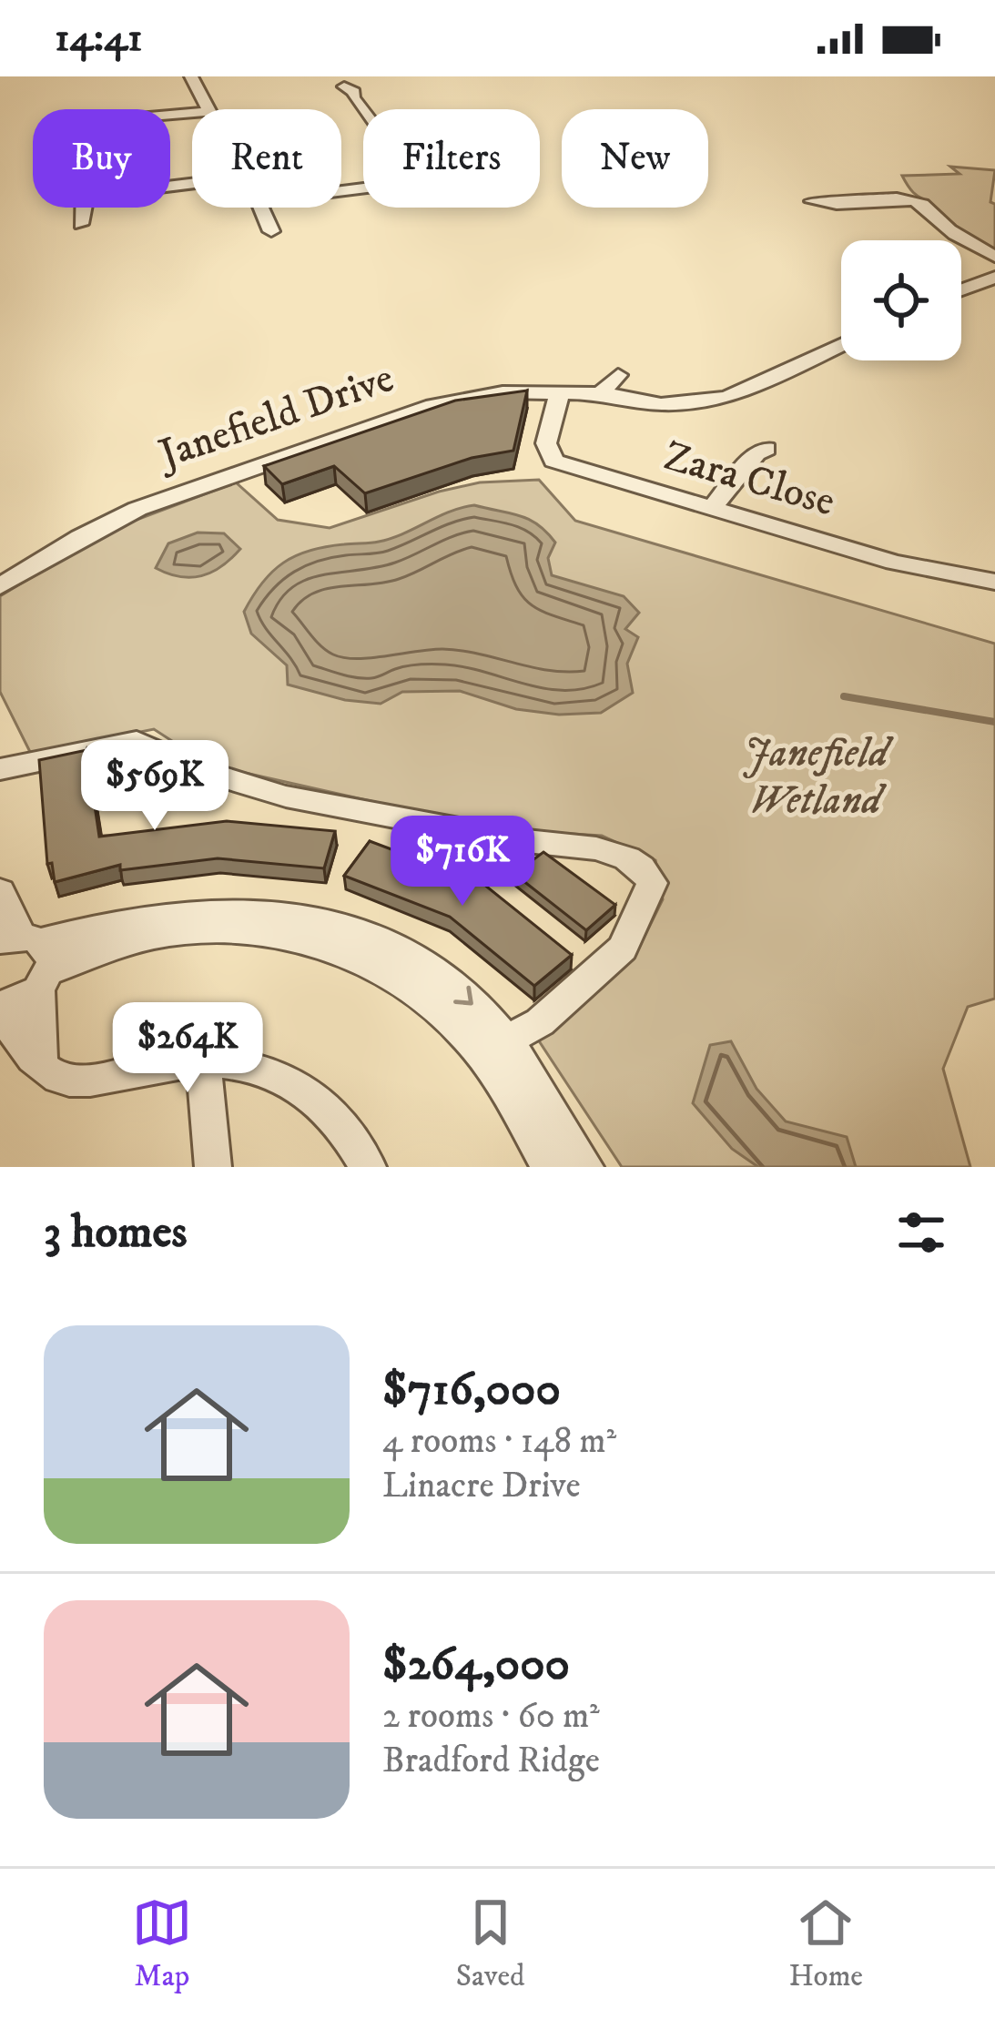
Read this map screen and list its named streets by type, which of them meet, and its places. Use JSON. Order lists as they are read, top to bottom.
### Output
{
  "streets": {
    "street": ["Janefield Drive", "Zara Close"]
  },
  "crossings": [
    ["Janefield Drive", "Zara Close"]
  ],
  "parks": ["Janefield Wetland"],
  "page": {
    "status": "14:41",
    "chip": [
      "Buy",
      "Rent",
      "Filters",
      "New"
    ],
    "price": ["$569K", "$716K", "$264K"],
    "heading": "3 homes",
    "list": [
      {
        "name": "$716,000",
        "note": "4 rooms · 148 m² · Linacre Drive"
      },
      {
        "name": "$264,000",
        "note": "2 rooms · 60 m² · Bradford Ridge"
      }
    ],
    "tabs": ["Map", "Saved", "Home"]
  }
}
